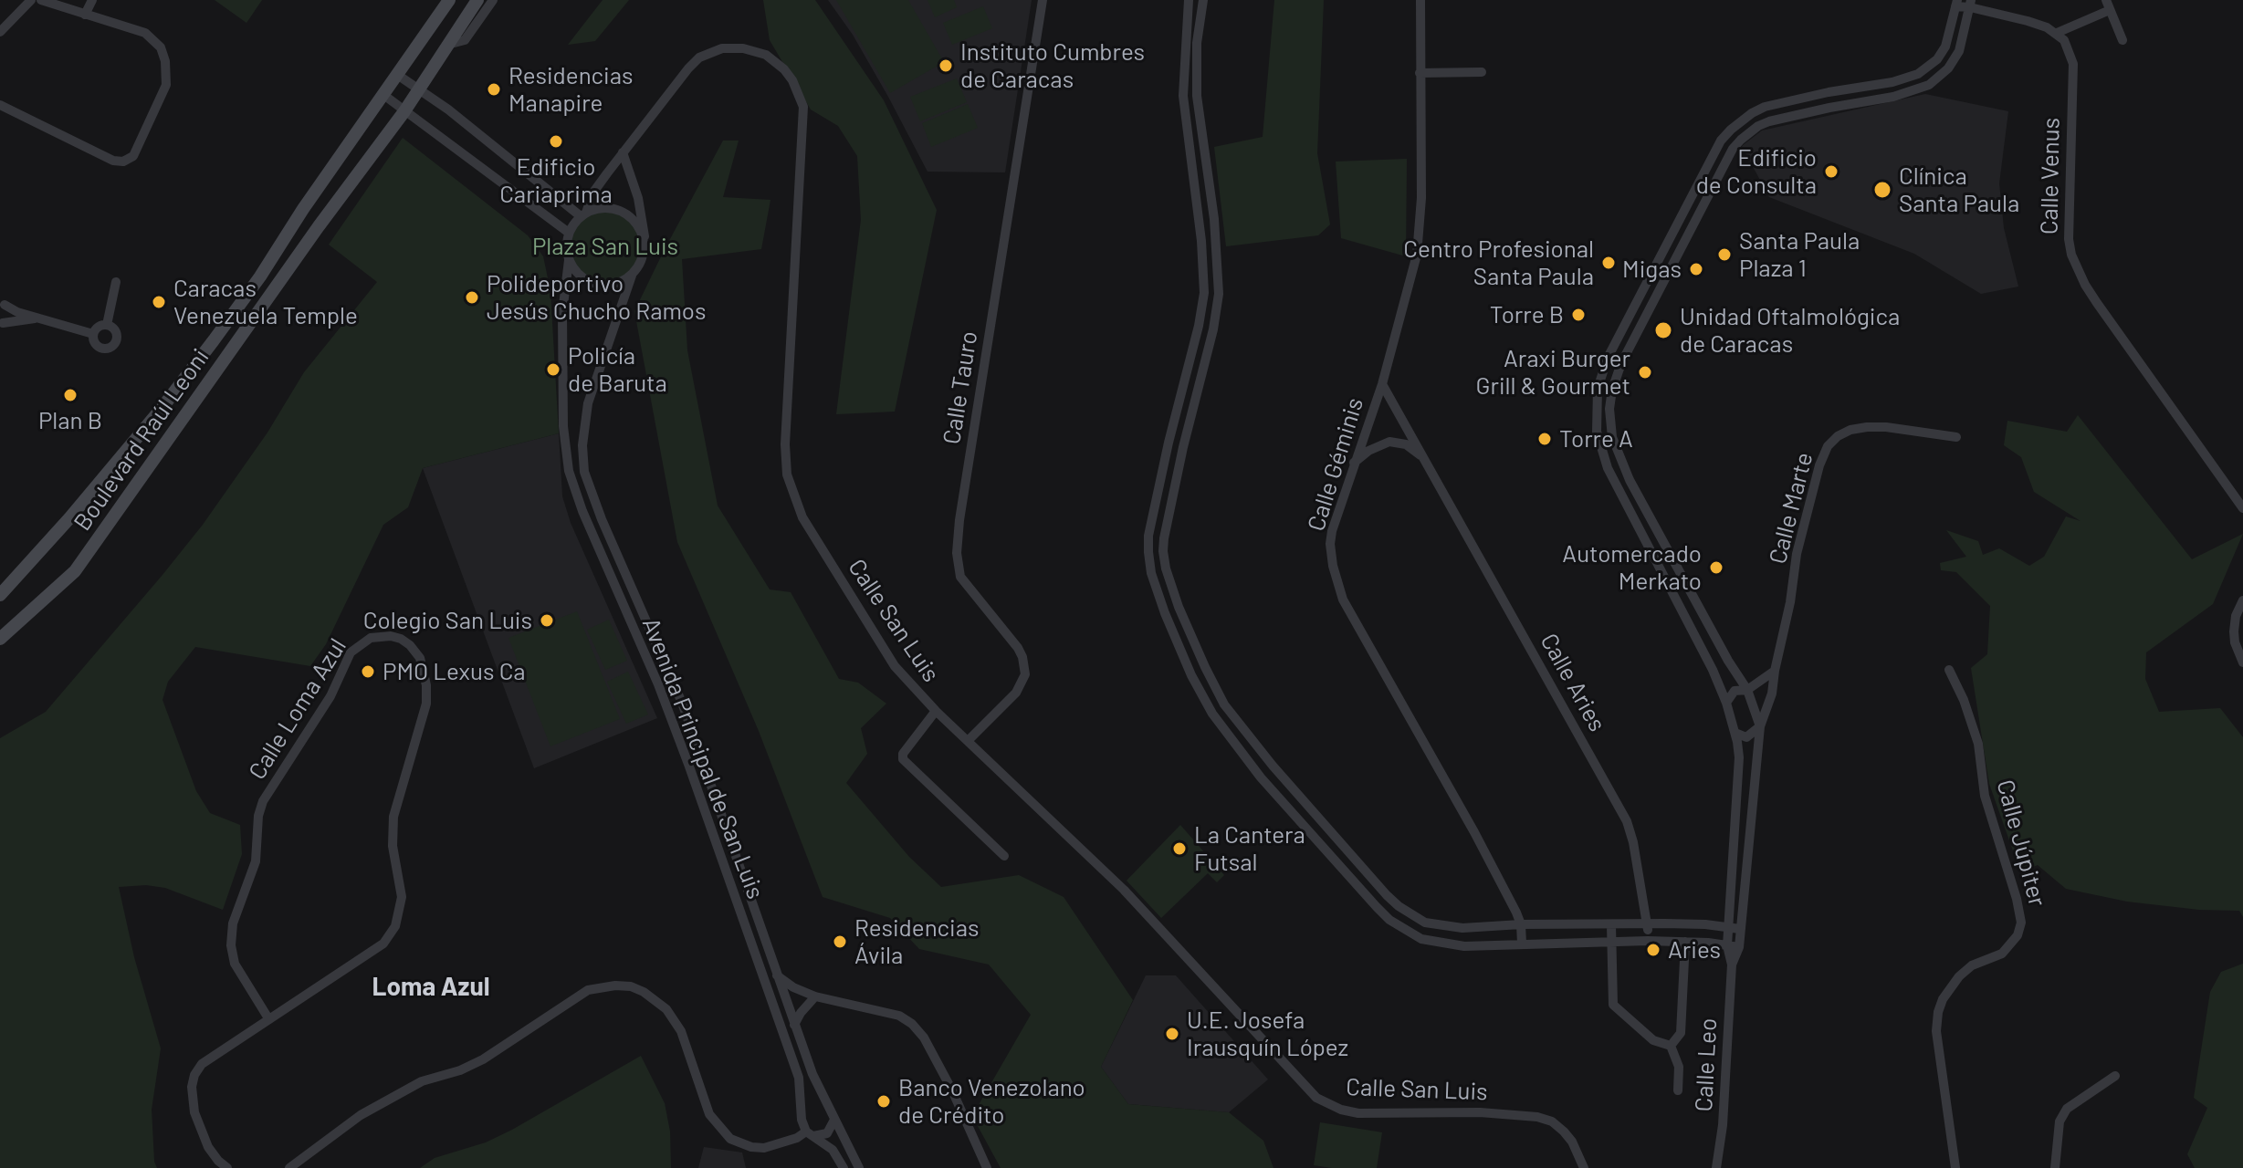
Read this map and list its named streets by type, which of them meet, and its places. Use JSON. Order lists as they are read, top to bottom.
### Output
{
  "streets": {
    "main road": ["Boulevard Raúl Leoni"],
    "street": [
      "Calle Venus",
      "Calle Tauro",
      "Calle Géminis",
      "Calle Marte",
      "Calle San Luis",
      "Calle Aries",
      "Calle Loma Azul",
      "Avenida Principal de San Luis",
      "Calle Júpiter",
      "Calle Leo"
    ]
  },
  "crossings": [
    ["Calle Tauro", "Calle San Luis"],
    ["Calle Géminis", "Calle Aries"],
    ["Calle Marte", "Calle Leo"],
    ["Calle San Luis", "Avenida Principal de San Luis"]
  ],
  "districts": ["Loma Azul"],
  "parks": ["Plaza San Luis"],
  "places": [
    "Instituto Cumbres de Caracas",
    "Residencias Manapire",
    "Edificio Cariaprima",
    "Edificio de Consulta",
    "Clínica Santa Paula",
    "Santa Paula Plaza 1",
    "Centro Profesional Santa Paula",
    "Migas",
    "Polideportivo Jesús Chucho Ramos",
    "Caracas Venezuela Temple",
    "Torre B",
    "Unidad Oftalmológica de Caracas",
    "Policía de Baruta",
    "Araxi Burger Grill & Gourmet",
    "Plan B",
    "Torre A",
    "Automercado Merkato",
    "Colegio San Luis",
    "PMO Lexus Ca",
    "La Cantera Futsal",
    "Residencias Ávila",
    "Aries",
    "U.E. Josefa Irausquín López",
    "Banco Venezolano de Crédito"
  ]
}
